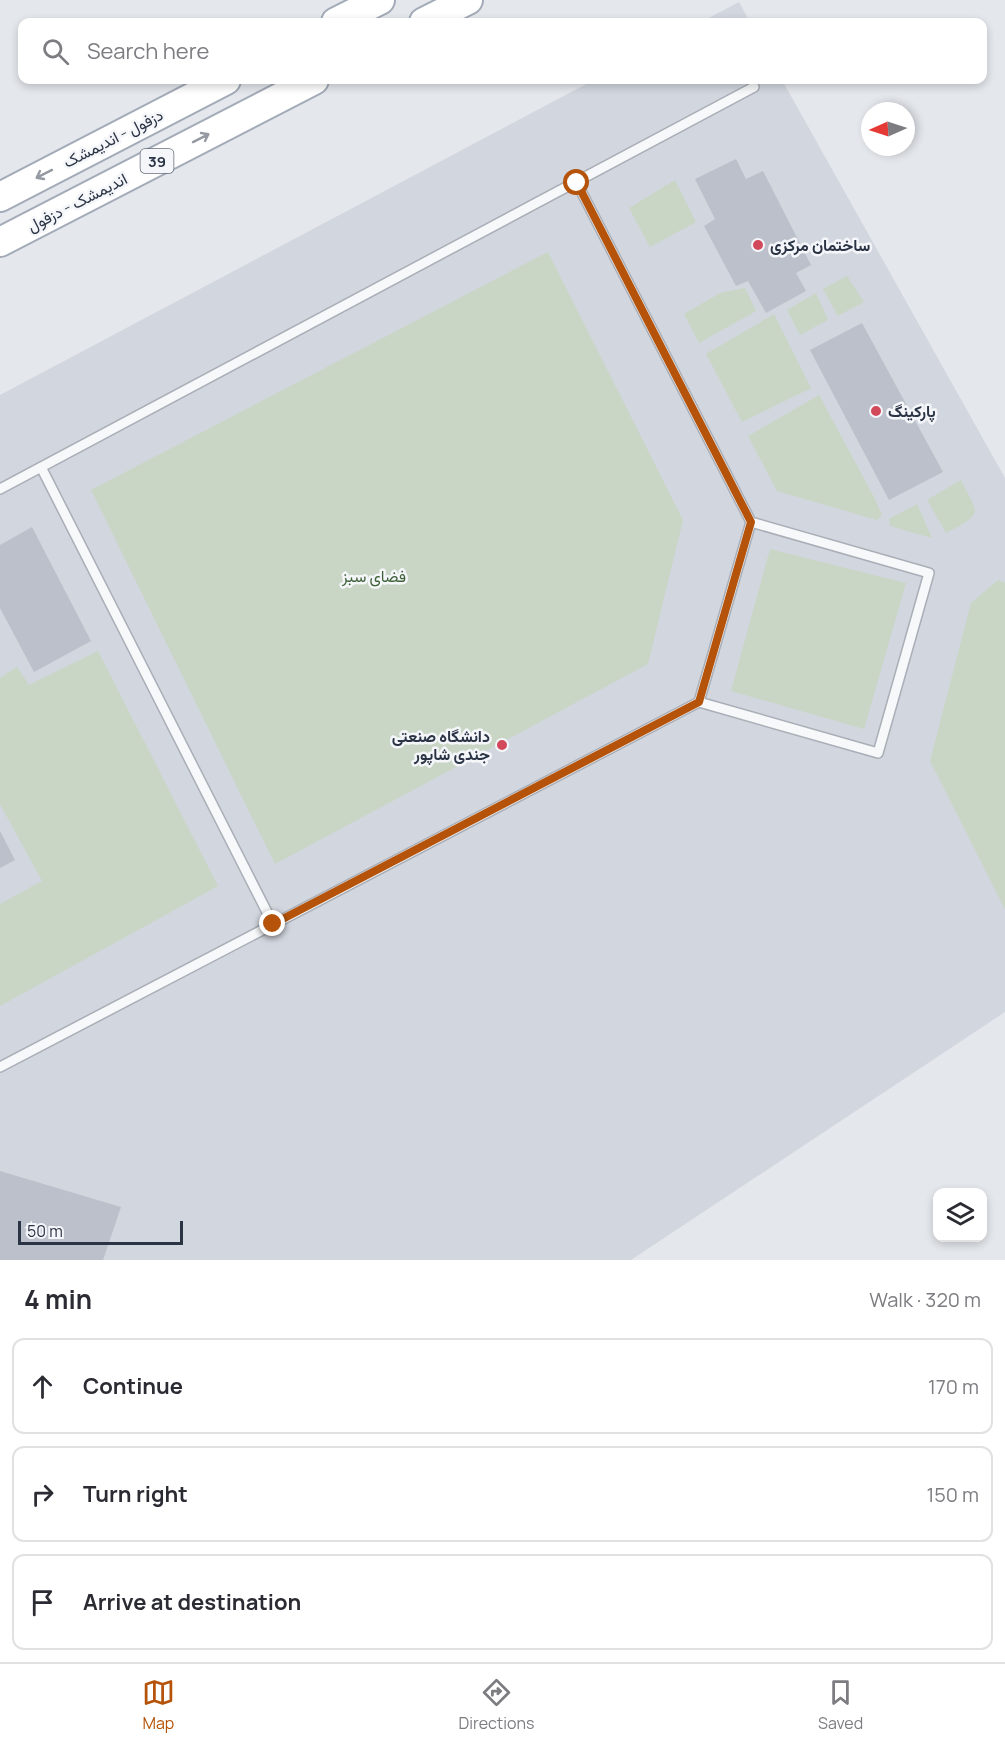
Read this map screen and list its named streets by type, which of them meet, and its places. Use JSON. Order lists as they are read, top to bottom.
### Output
{
  "streets": {
    "main road": ["دزفول - اندیمشک", "39", "اندیمشک - دزفول"]
  },
  "one_way": ["دزفول - اندیمشک", "اندیمشک - دزفول"],
  "parks": ["فضای سبز"],
  "places": ["ساختمان مرکزی", "پارکینگ", "دانشگاه صنعتی جندی شاپور"],
  "scale_bar": "50 m",
  "north": "left",
  "page": {
    "search": "Search here",
    "scale": "50 m",
    "heading": ["4 min", "Walk · 320 m"],
    "list": [
      ["Continue", "170 m"],
      ["Turn right", "150 m"],
      "Arrive at destination"
    ],
    "nav": ["Map", "Directions", "Saved"]
  }
}
